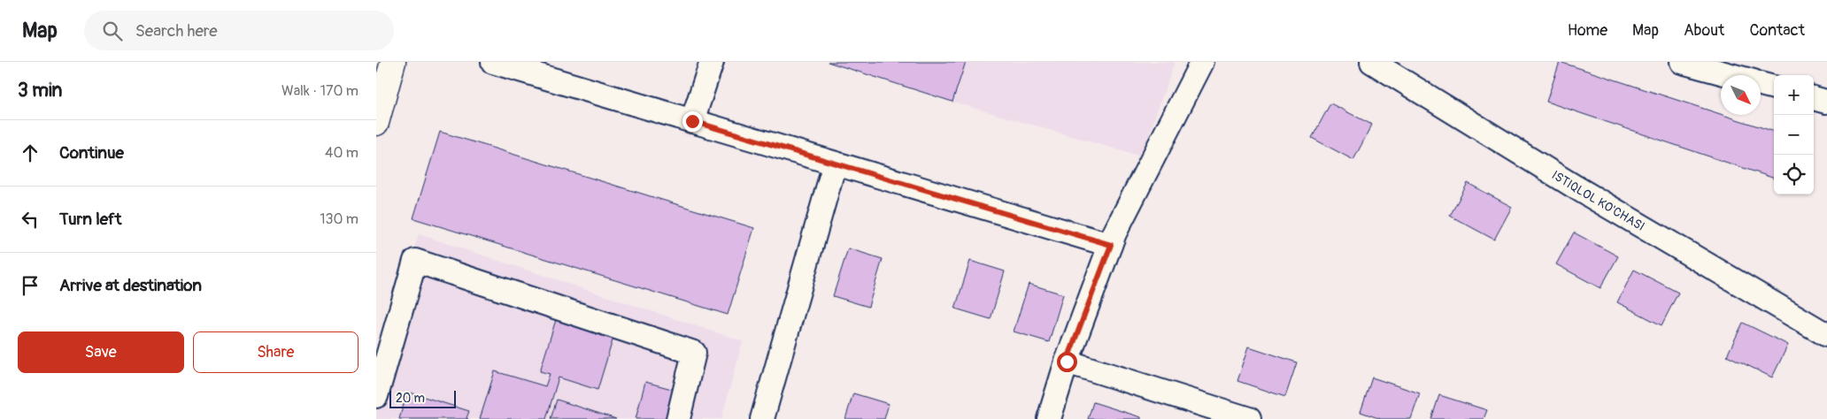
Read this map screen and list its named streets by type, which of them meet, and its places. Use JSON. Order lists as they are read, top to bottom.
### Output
{
  "streets": {
    "street": ["ISTIQLOL KO'CHASI"]
  },
  "scale_bar": "20 m",
  "north": "bottom right",
  "page": {
    "header": "Map",
    "search": "Search here",
    "nav": [
      "Home",
      "Map",
      "About",
      "Contact"
    ],
    "heading": ["3 min", "Walk · 170 m"],
    "map_buttons": ["+", "−"],
    "list": [
      ["Continue", "40 m"],
      ["Turn left", "130 m"],
      "Arrive at destination"
    ],
    "buttons": ["Save", "Share"],
    "scale": "20 m"
  }
}
